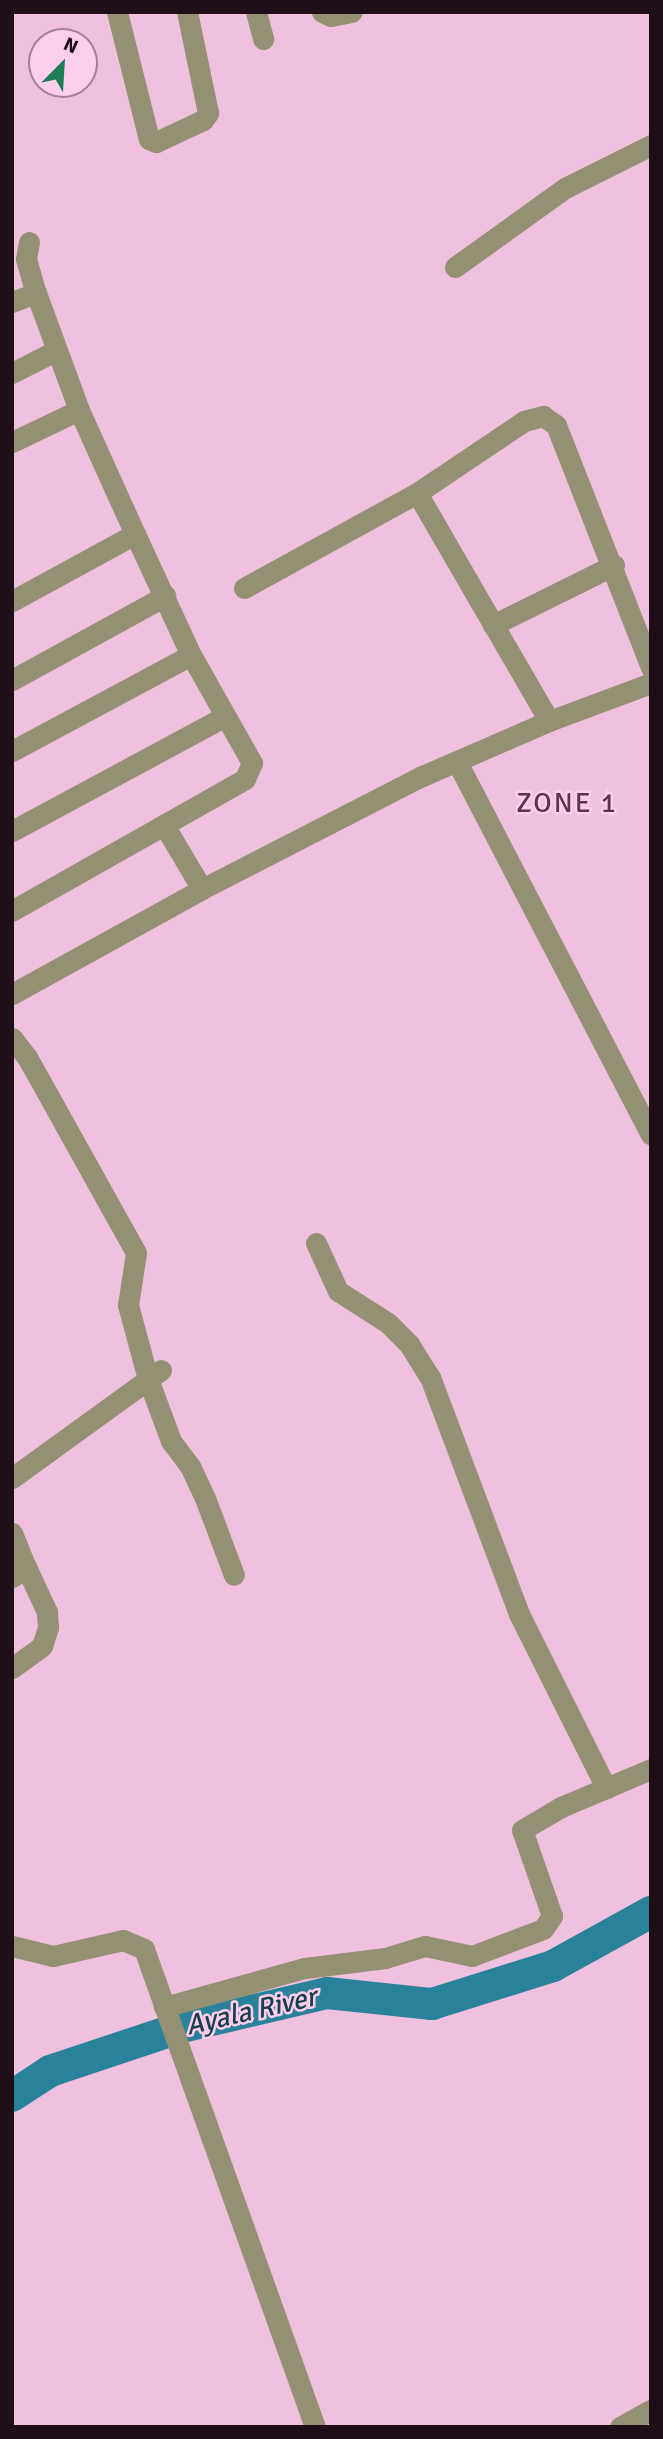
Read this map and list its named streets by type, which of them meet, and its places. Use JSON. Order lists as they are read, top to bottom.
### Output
{
  "districts": ["ZONE 1"],
  "water": ["Ayala River"],
  "north": "top right"
}
